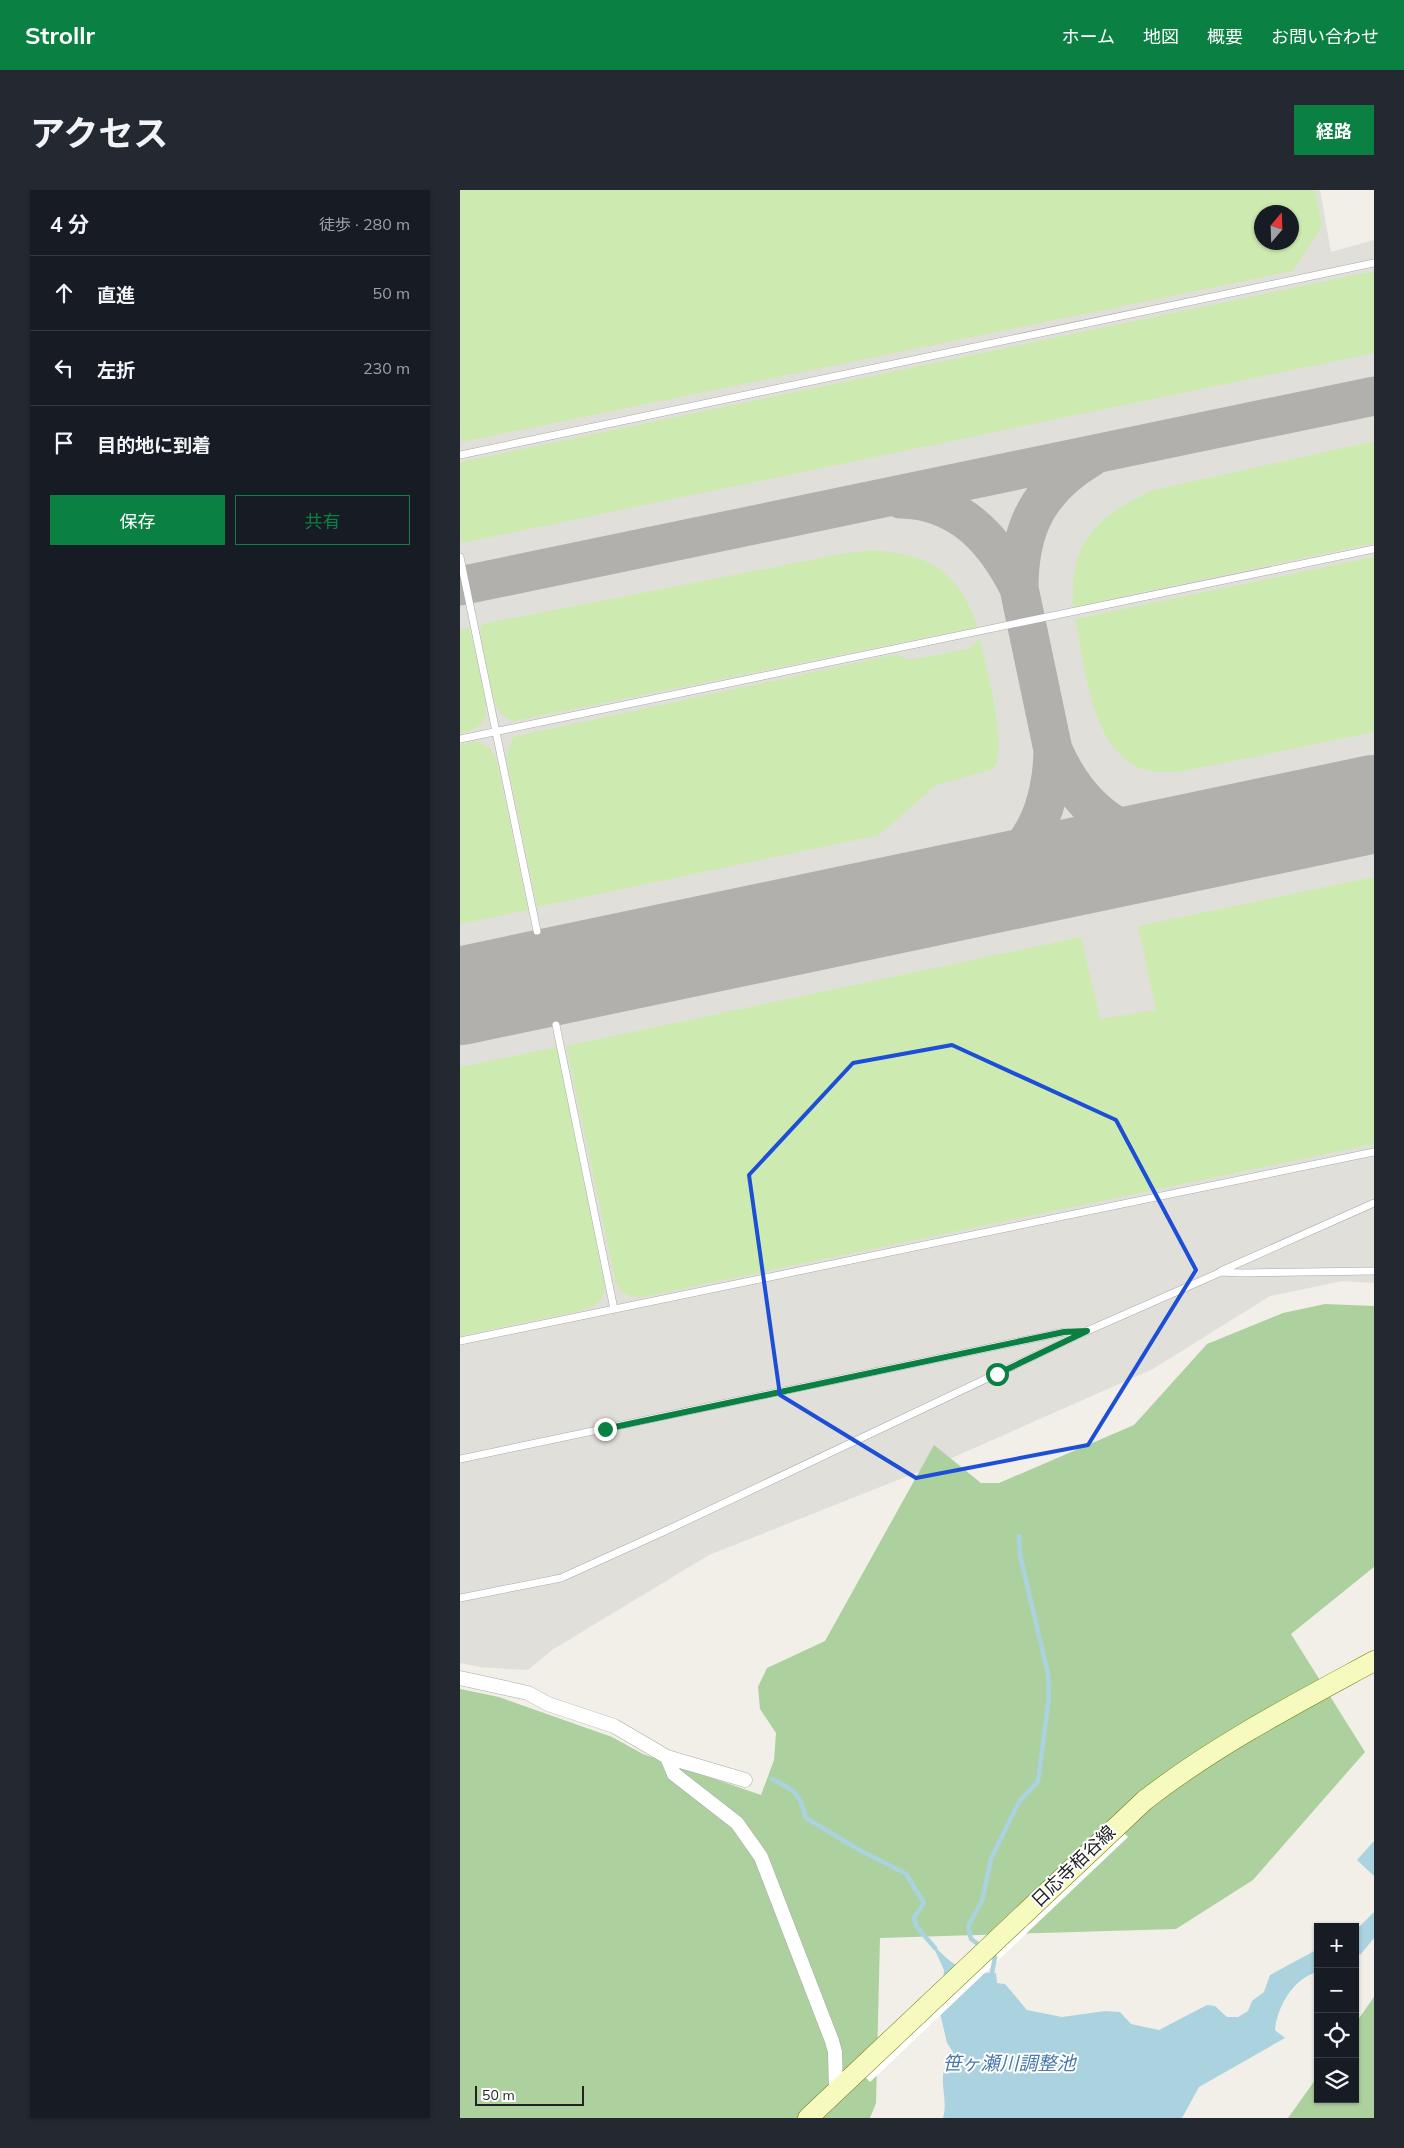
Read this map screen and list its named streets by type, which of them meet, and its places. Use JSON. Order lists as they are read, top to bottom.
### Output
{
  "streets": {
    "main road": ["日応寺栢谷線"]
  },
  "water": ["笹ヶ瀬川調整池"],
  "scale_bar": "50 m",
  "north": "top",
  "page": {
    "header": "Strollr",
    "nav": [
      "ホーム",
      "地図",
      "概要",
      "お問い合わせ"
    ],
    "title": "アクセス",
    "buttons": [
      "経路",
      ["保存", "共有"]
    ],
    "heading": ["4 分", "徒歩 · 280 m"],
    "list": [
      ["直進", "50 m"],
      ["左折", "230 m"],
      "目的地に到着"
    ],
    "map_buttons": ["+", "−"],
    "scale": "50 m"
  }
}
